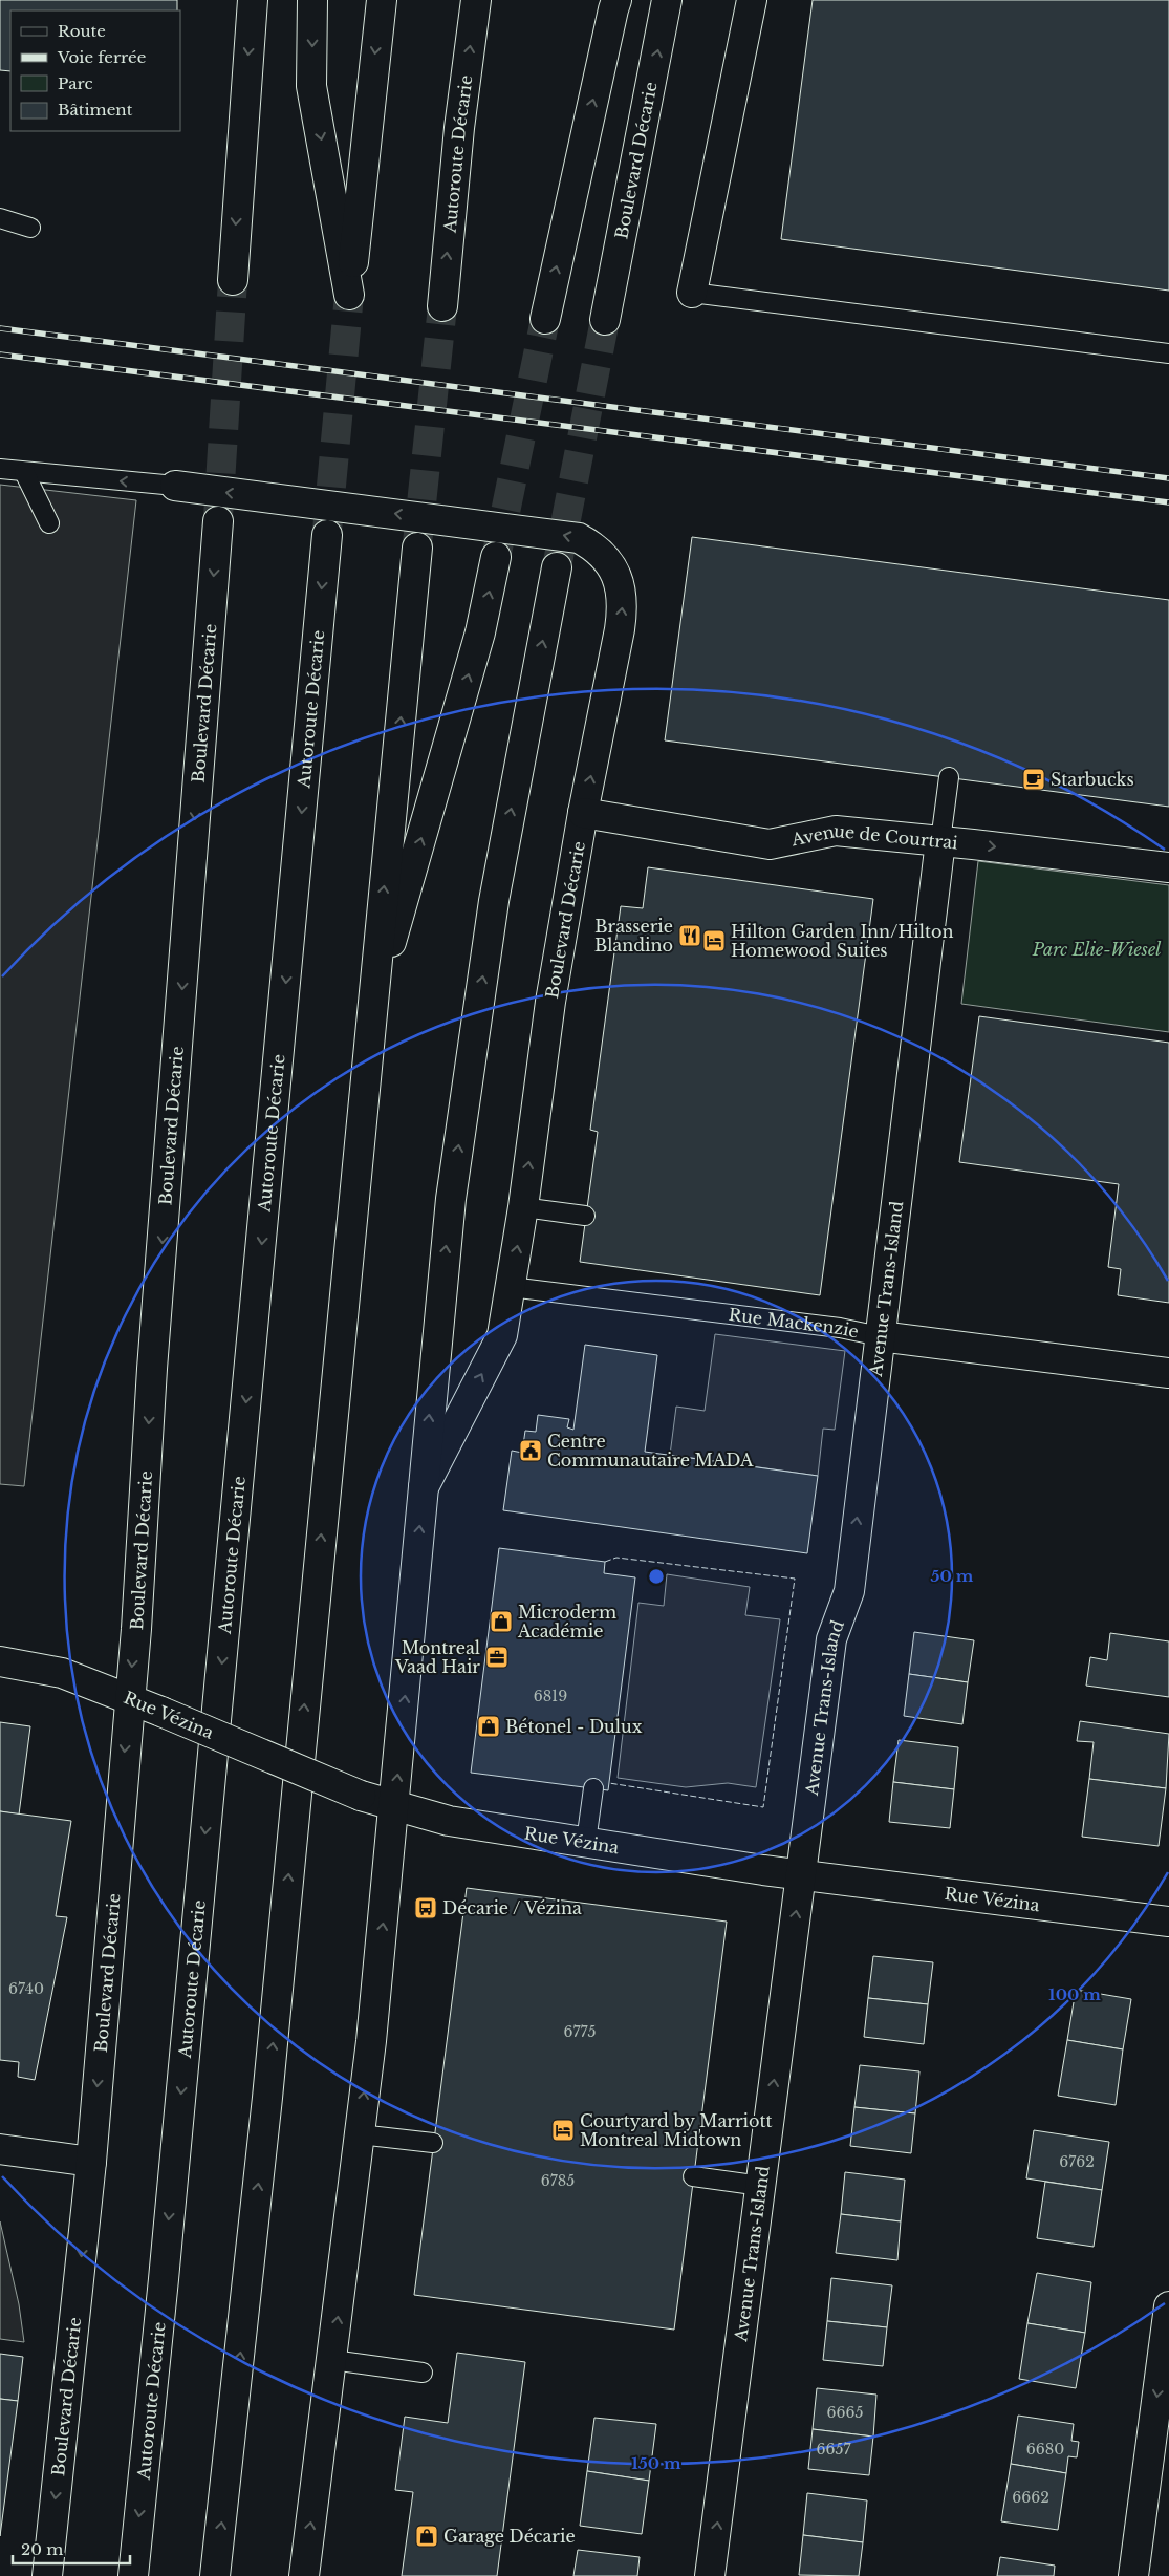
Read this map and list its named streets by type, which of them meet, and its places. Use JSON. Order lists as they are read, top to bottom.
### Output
{
  "streets": {
    "main road": [
      "Autoroute Décarie",
      "Boulevard Décarie",
      "Avenue de Courtrai",
      "Avenue Trans-Island",
      "Rue Mackenzie",
      "Rue Vézina"
    ]
  },
  "crossings": [
    ["Boulevard Décarie", "Avenue de Courtrai"],
    ["Boulevard Décarie", "Rue Mackenzie"],
    ["Boulevard Décarie", "Rue Vézina"],
    ["Avenue de Courtrai", "Avenue Trans-Island"],
    ["Avenue Trans-Island", "Rue Mackenzie"],
    ["Avenue Trans-Island", "Rue Vézina"]
  ],
  "one_way": ["Avenue de Courtrai", "Avenue Trans-Island"],
  "parks": ["Parc Elie-Wiesel"],
  "places": {
    "cafe": ["Starbucks"],
    "restaurant": ["Brasserie Blandino"],
    "hotel": ["Hilton Garden Inn/Hilton Homewood Suites", "Courtyard by Marriott Montreal Midtown"],
    "public building": ["Centre Communautaire MADA"],
    "shop": ["Microderm Académie", "Bétonel - Dulux", "Garage Décarie"],
    "office": ["Montreal Vaad Hair"],
    "bus stop": ["Décarie / Vézina"]
  },
  "house_numbers": [
    "6819",
    "6740",
    "6775",
    "6762",
    "6785",
    "6665",
    "6657",
    "6680",
    "6662"
  ],
  "legend": [
    "Route",
    "Voie ferrée",
    "Parc",
    "Bâtiment"
  ],
  "scale_bar": "20 m",
  "rings": ["50 m", "100 m", "150 m"]
}
